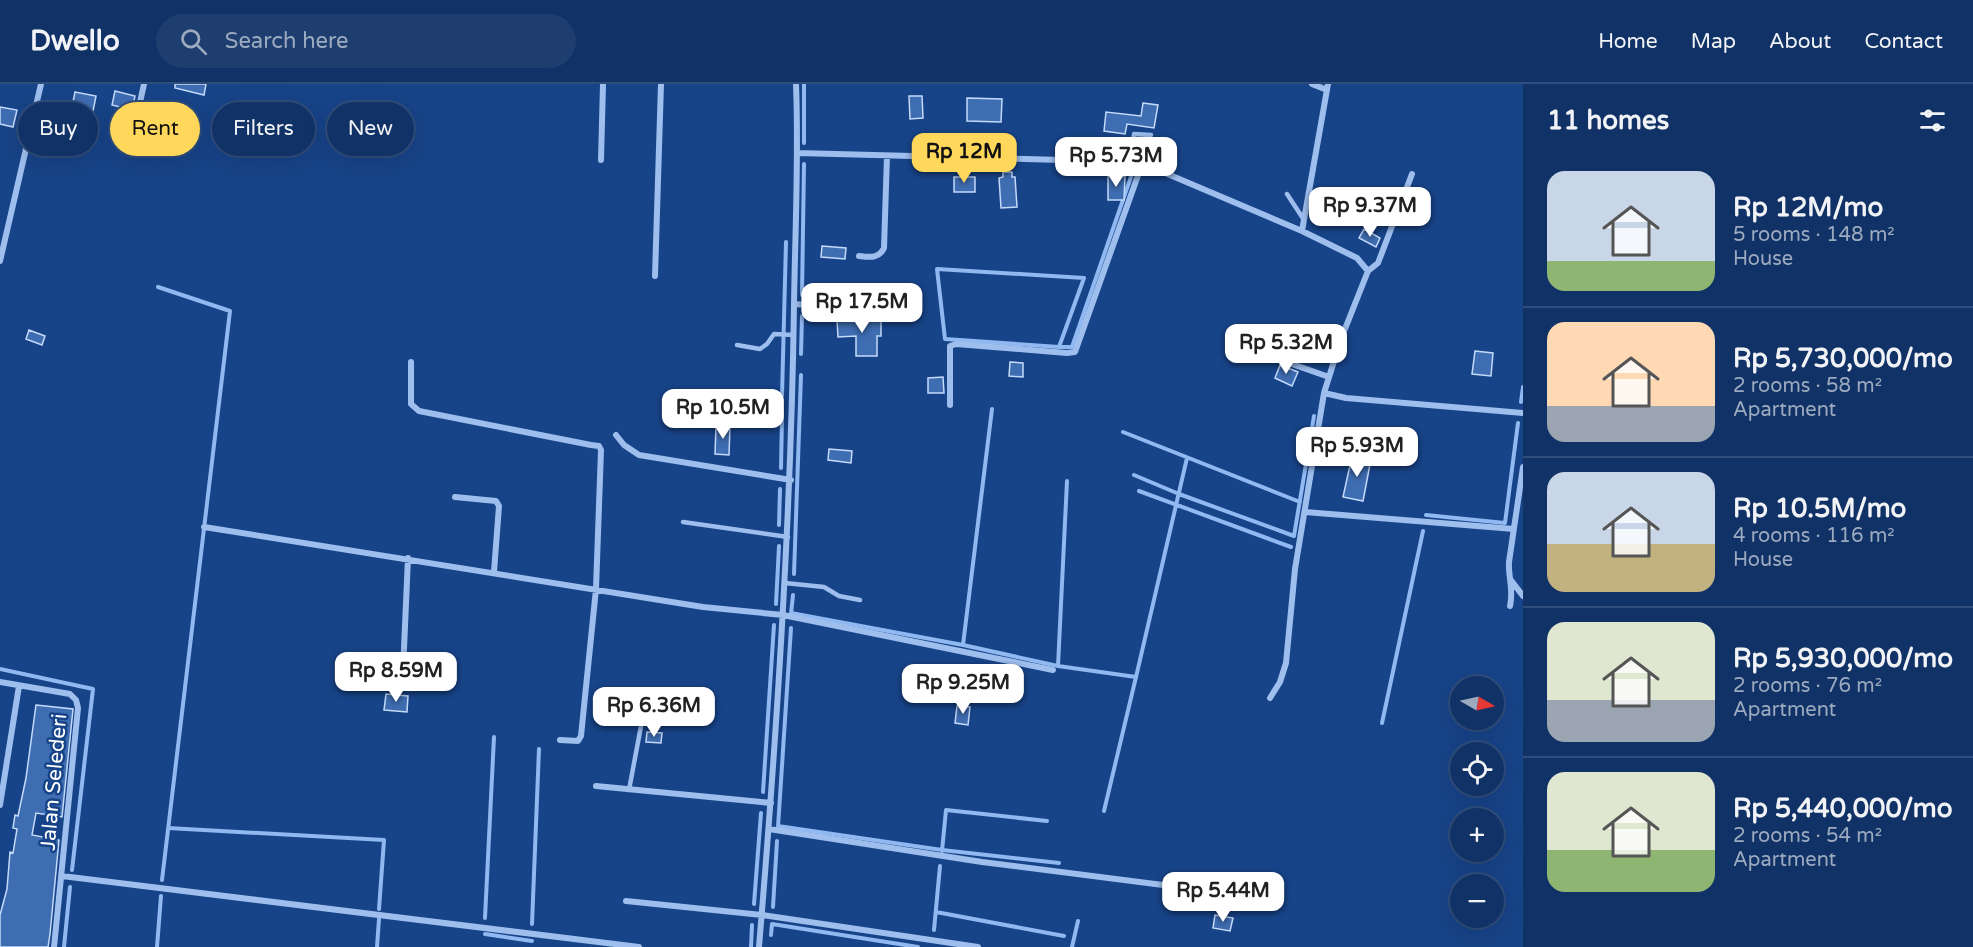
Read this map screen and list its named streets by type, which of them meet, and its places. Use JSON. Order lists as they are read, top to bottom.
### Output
{
  "streets": {
    "street": ["Jalan Selederi"]
  },
  "north": "right",
  "page": {
    "header": "Dwello",
    "search": "Search here",
    "nav": [
      "Home",
      "Map",
      "About",
      "Contact"
    ],
    "heading": "11 homes",
    "chip": [
      "Buy",
      "Rent",
      "Filters",
      "New"
    ],
    "price": [
      "Rp 12M",
      "Rp 5.73M",
      "Rp 9.37M",
      "Rp 17.5M",
      "Rp 5.32M",
      "Rp 10.5M",
      "Rp 5.93M",
      "Rp 8.59M",
      "Rp 9.25M",
      "Rp 6.36M",
      "Rp 5.44M"
    ],
    "list": [
      {
        "name": "Rp 12M/mo",
        "note": "5 rooms · 148 m² · House"
      },
      {
        "name": "Rp 5,730,000/mo",
        "note": "2 rooms · 58 m² · Apartment"
      },
      {
        "name": "Rp 10.5M/mo",
        "note": "4 rooms · 116 m² · House"
      },
      {
        "name": "Rp 5,930,000/mo",
        "note": "2 rooms · 76 m² · Apartment"
      },
      {
        "name": "Rp 5,440,000/mo",
        "note": "2 rooms · 54 m² · Apartment"
      }
    ],
    "map_buttons": ["+", "−"]
  }
}
